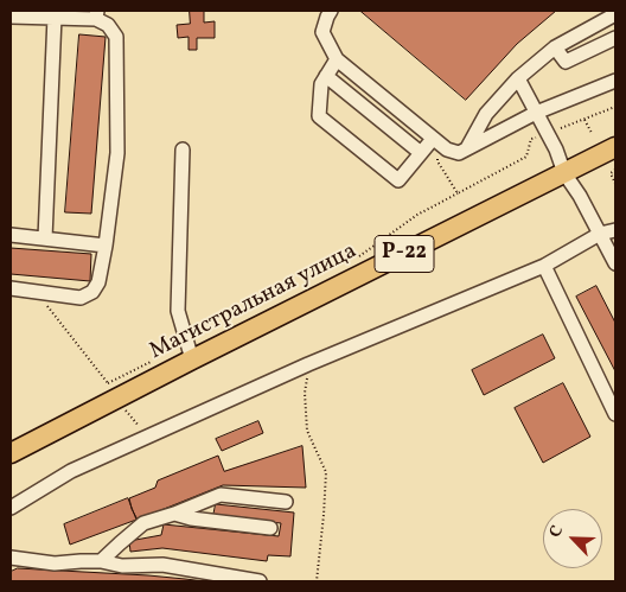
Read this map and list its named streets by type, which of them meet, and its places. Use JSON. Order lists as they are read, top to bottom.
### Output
{
  "streets": {
    "highway": ["Р-22", "Магистральная улица"]
  },
  "north": "top left"
}
